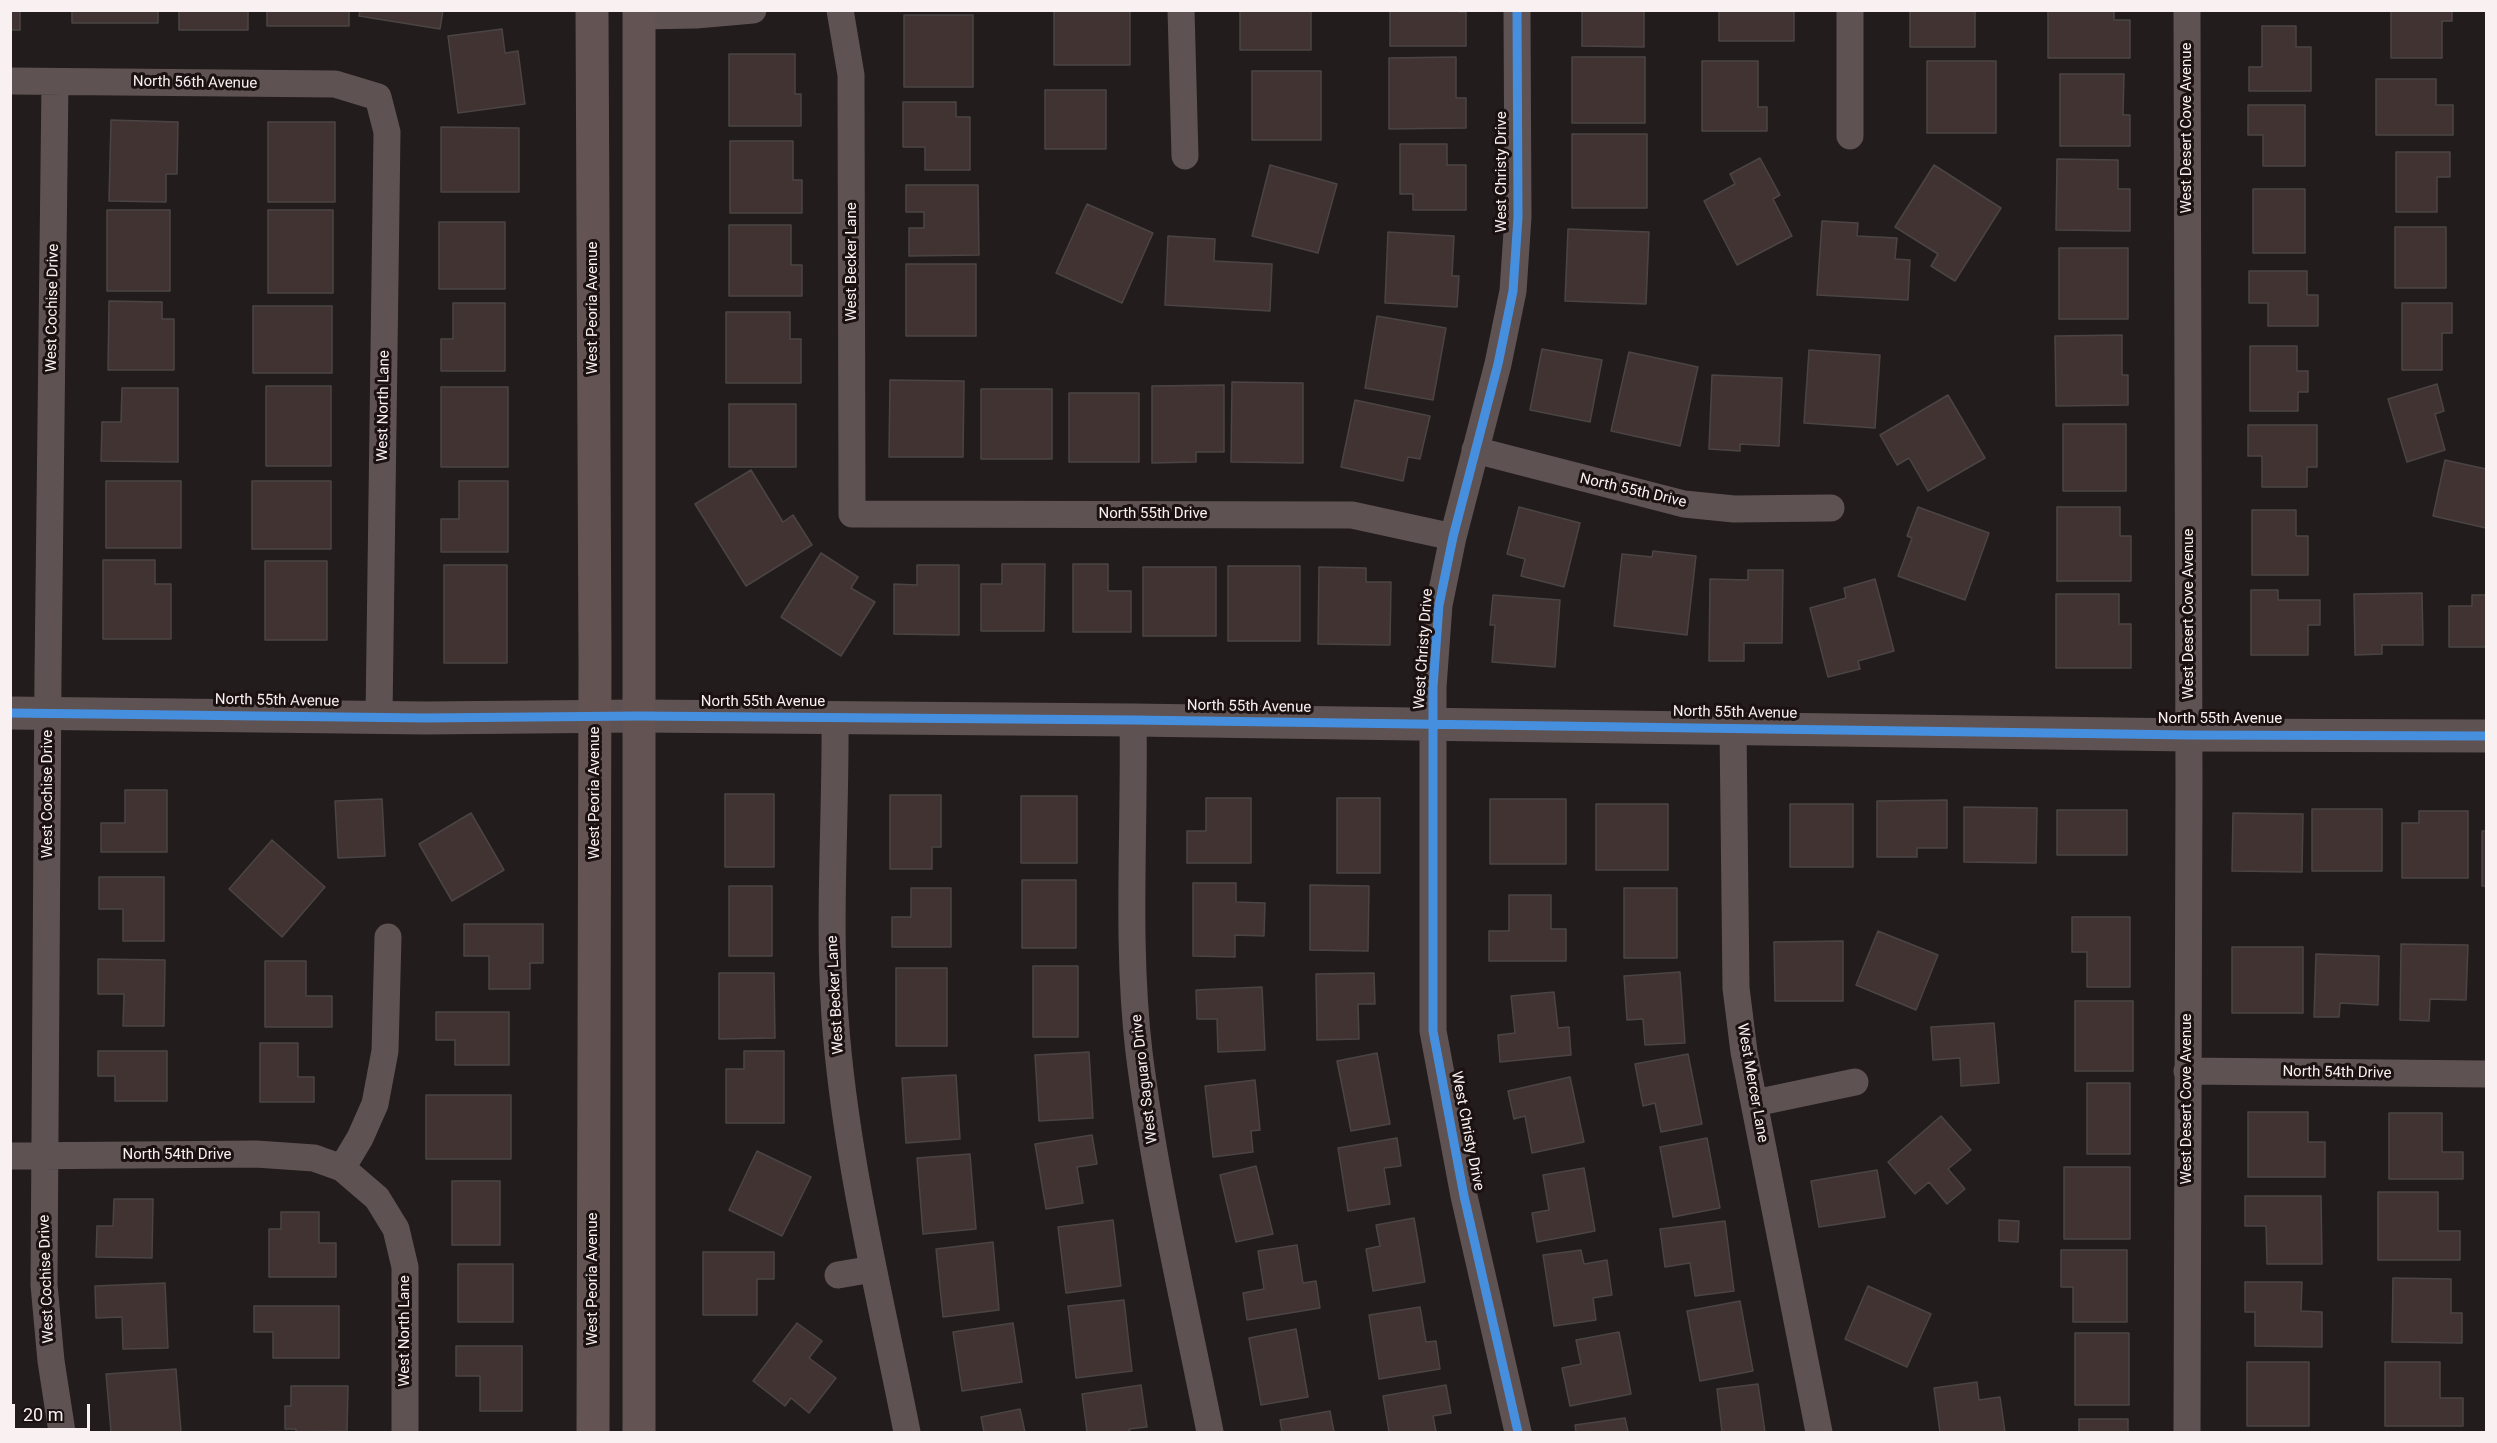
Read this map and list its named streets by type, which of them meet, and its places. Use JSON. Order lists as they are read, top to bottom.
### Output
{
  "streets": {
    "main road": ["West Peoria Avenue"],
    "street": [
      "North 56th Avenue",
      "West Desert Cove Avenue",
      "West Christy Drive",
      "West Becker Lane",
      "West Cochise Drive",
      "West North Lane",
      "North 55th Drive",
      "North 55th Avenue",
      "North 54th Drive",
      "West Saguaro Drive",
      "West Mercer Lane"
    ]
  },
  "crossings": [
    ["North 56th Avenue", "West Cochise Drive"],
    ["North 56th Avenue", "West North Lane"],
    ["West Desert Cove Avenue", "North 55th Avenue"],
    ["West Desert Cove Avenue", "North 54th Drive"],
    ["West Christy Drive", "North 55th Drive"],
    ["West Christy Drive", "North 55th Avenue"],
    ["West Becker Lane", "North 55th Drive"],
    ["West Becker Lane", "North 55th Avenue"],
    ["West Cochise Drive", "North 55th Avenue"],
    ["West Cochise Drive", "North 54th Drive"],
    ["West Peoria Avenue", "North 55th Avenue"],
    ["West North Lane", "North 55th Avenue"],
    ["West North Lane", "North 54th Drive"],
    ["North 55th Avenue", "West Saguaro Drive"],
    ["North 55th Avenue", "West Mercer Lane"]
  ],
  "scale_bar": "20 m"
}
